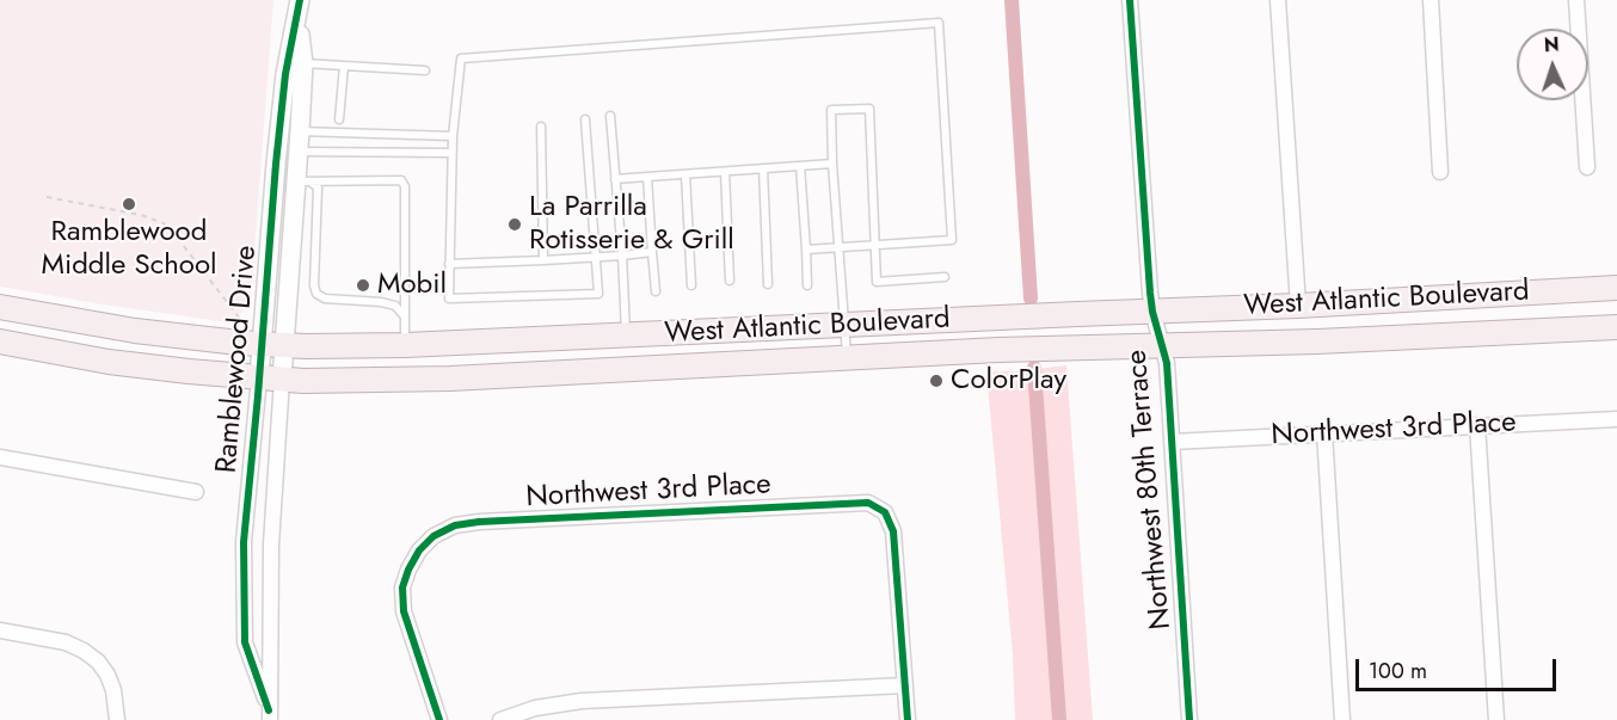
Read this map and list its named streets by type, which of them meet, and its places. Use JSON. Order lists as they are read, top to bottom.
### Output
{
  "streets": {
    "main road": ["West Atlantic Boulevard"],
    "street": ["Ramblewood Drive", "Northwest 3rd Place", "Northwest 80th Terrace"]
  },
  "crossings": [
    ["West Atlantic Boulevard", "Ramblewood Drive"],
    ["West Atlantic Boulevard", "Northwest 80th Terrace"],
    ["Northwest 3rd Place", "Northwest 80th Terrace"]
  ],
  "places": [
    "Ramblewood Middle School",
    "La Parrilla Rotisserie & Grill",
    "Mobil",
    "ColorPlay"
  ],
  "scale_bar": "100 m",
  "north": "top"
}
